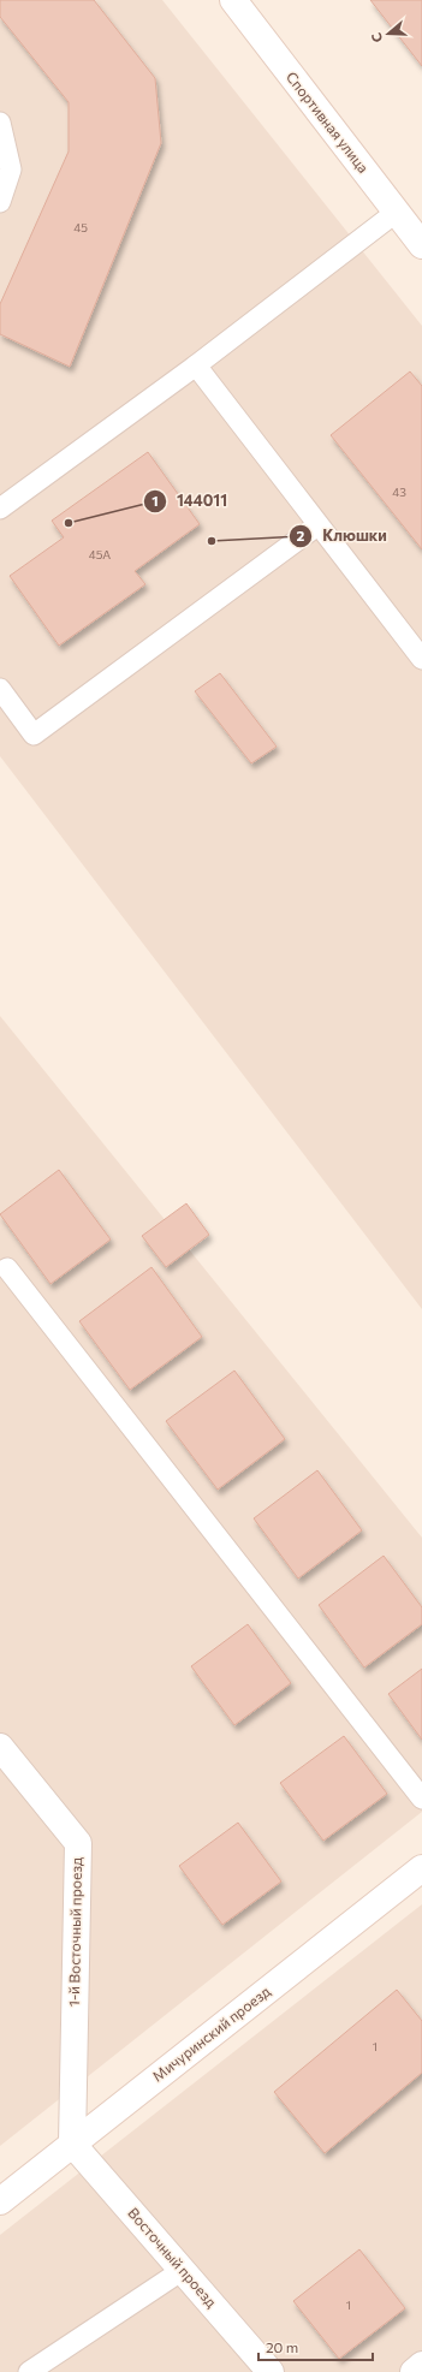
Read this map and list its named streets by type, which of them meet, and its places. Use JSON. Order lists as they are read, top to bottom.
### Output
{
  "streets": {
    "street": [
      "Спортивная улица",
      "1-й Восточный проезд",
      "Мичуринский проезд",
      "Восточный проезд"
    ]
  },
  "crossings": [
    ["1-й Восточный проезд", "Мичуринский проезд"],
    ["1-й Восточный проезд", "Восточный проезд"],
    ["Мичуринский проезд", "Восточный проезд"]
  ],
  "places": ["144011", "Клюшки"],
  "house_numbers": [
    "45",
    "43",
    "45А",
    "1",
    "1"
  ],
  "scale_bar": "20 m",
  "north": "left"
}
